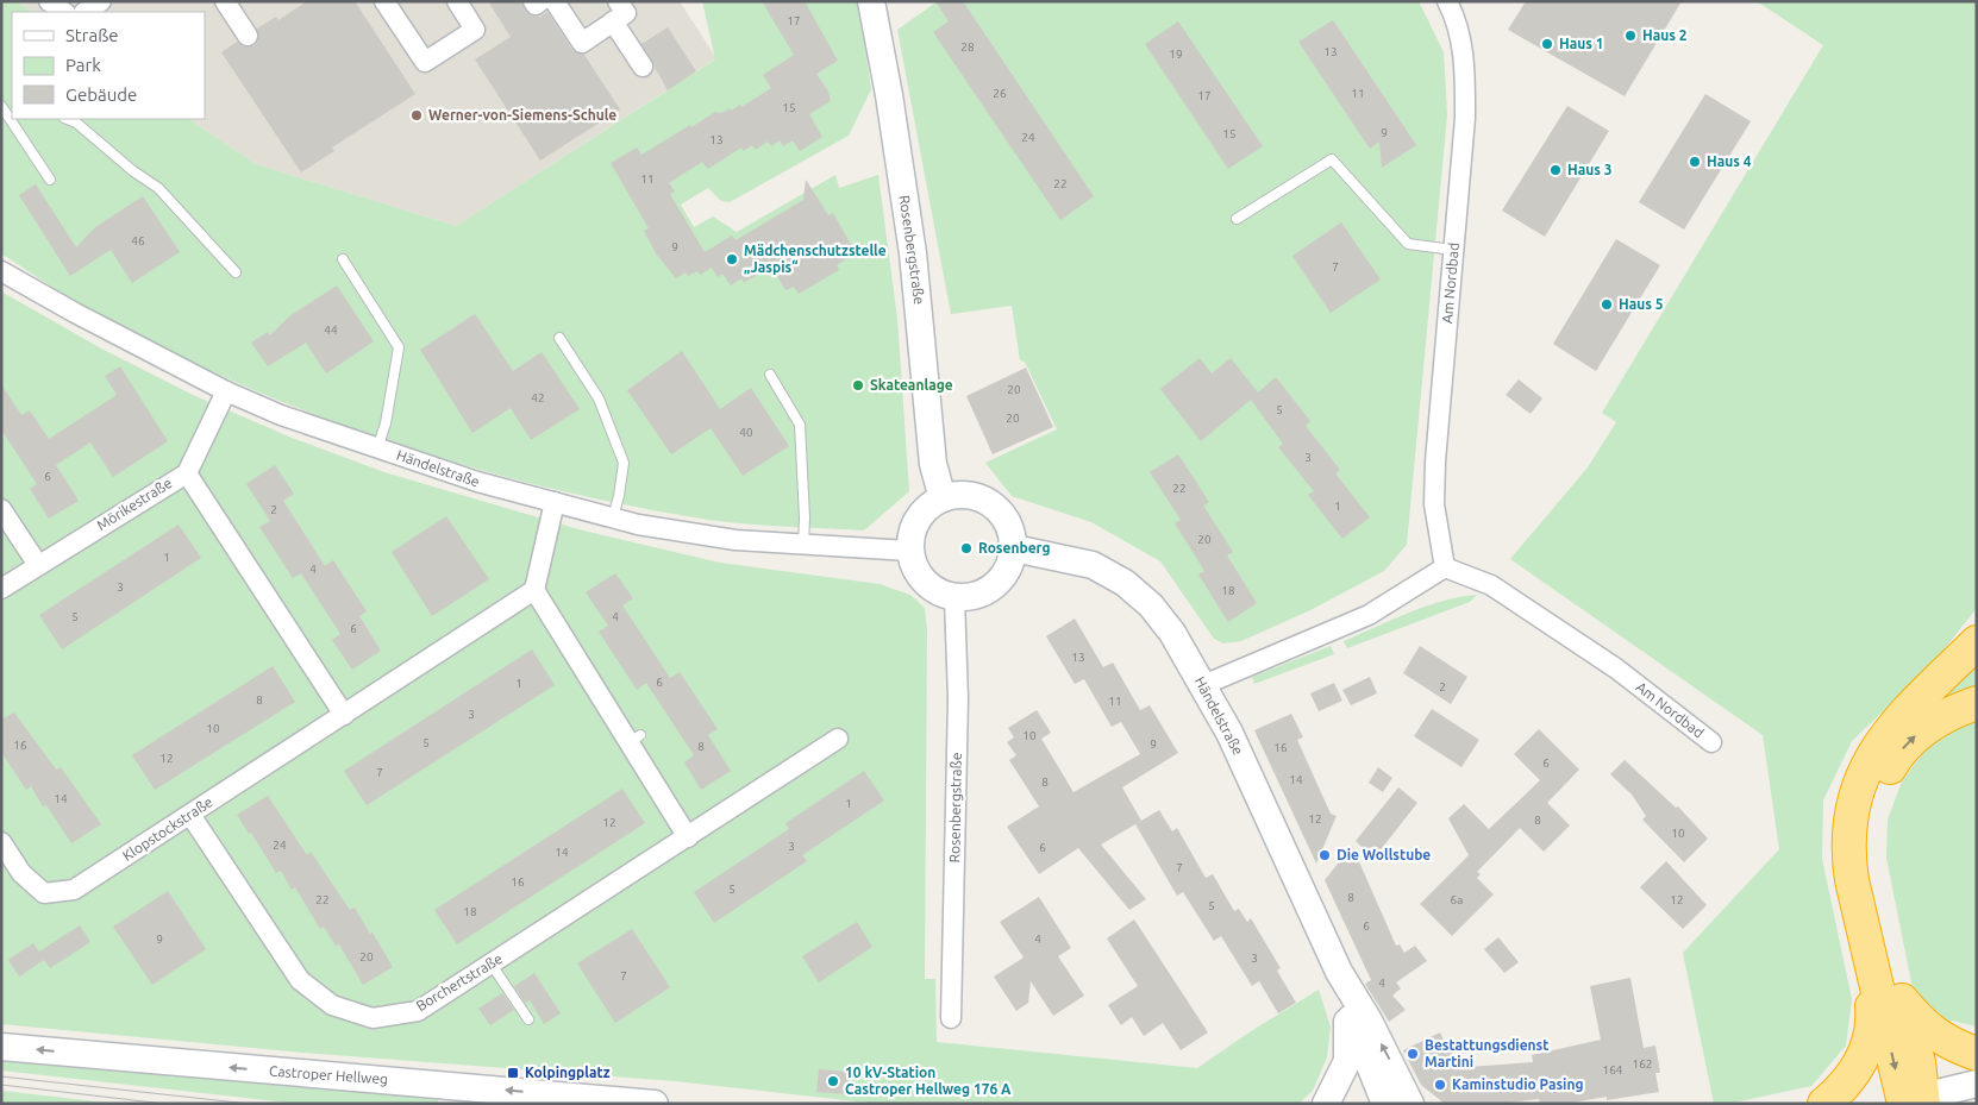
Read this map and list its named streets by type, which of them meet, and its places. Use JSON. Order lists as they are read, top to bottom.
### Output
{
  "streets": {
    "street": [
      "Rosenbergstraße",
      "Am Nordbad",
      "Händelstraße",
      "Mörikestraße",
      "Klopstockstraße",
      "Borchertstraße",
      "Castroper Hellweg"
    ]
  },
  "crossings": [
    ["Rosenbergstraße", "Händelstraße"],
    ["Händelstraße", "Mörikestraße"],
    ["Klopstockstraße", "Borchertstraße"]
  ],
  "one_way": ["Castroper Hellweg"],
  "places": {
    "other": [
      "Haus 2",
      "Haus 1",
      "Werner-von-Siemens-Schule",
      "Haus 4",
      "Haus 3",
      "Mädchenschutzstelle „Jaspis“",
      "Haus 5",
      "Skateanlage",
      "Rosenberg",
      "Die Wollstube",
      "Bestattungsdienst Martini",
      "10 kV-Station Castroper Hellweg 176 A",
      "Kaminstudio Pasing"
    ],
    "transit": ["Kolpingplatz"]
  },
  "house_numbers": [
    "17",
    "28",
    "13",
    "19",
    "26",
    "11",
    "17",
    "15",
    "9",
    "15",
    "24",
    "13",
    "11",
    "22",
    "46",
    "9",
    "7",
    "44",
    "20",
    "42",
    "5",
    "20",
    "40",
    "3",
    "6",
    "22",
    "1",
    "2",
    "20",
    "1",
    "4",
    "3",
    "18",
    "5",
    "4",
    "6",
    "13",
    "6",
    "1",
    "2",
    "8",
    "11",
    "3",
    "10",
    "10",
    "5",
    "9",
    "16",
    "8",
    "16",
    "12",
    "6",
    "7",
    "14",
    "8",
    "14",
    "1",
    "12",
    "8",
    "12",
    "10",
    "24",
    "3",
    "6",
    "14",
    "7",
    "16",
    "5",
    "8",
    "22",
    "6a",
    "12",
    "5",
    "18",
    "6",
    "9",
    "4",
    "20",
    "3",
    "7",
    "4",
    "162",
    "164"
  ],
  "legend": ["Straße", "Park", "Gebäude"]
}
